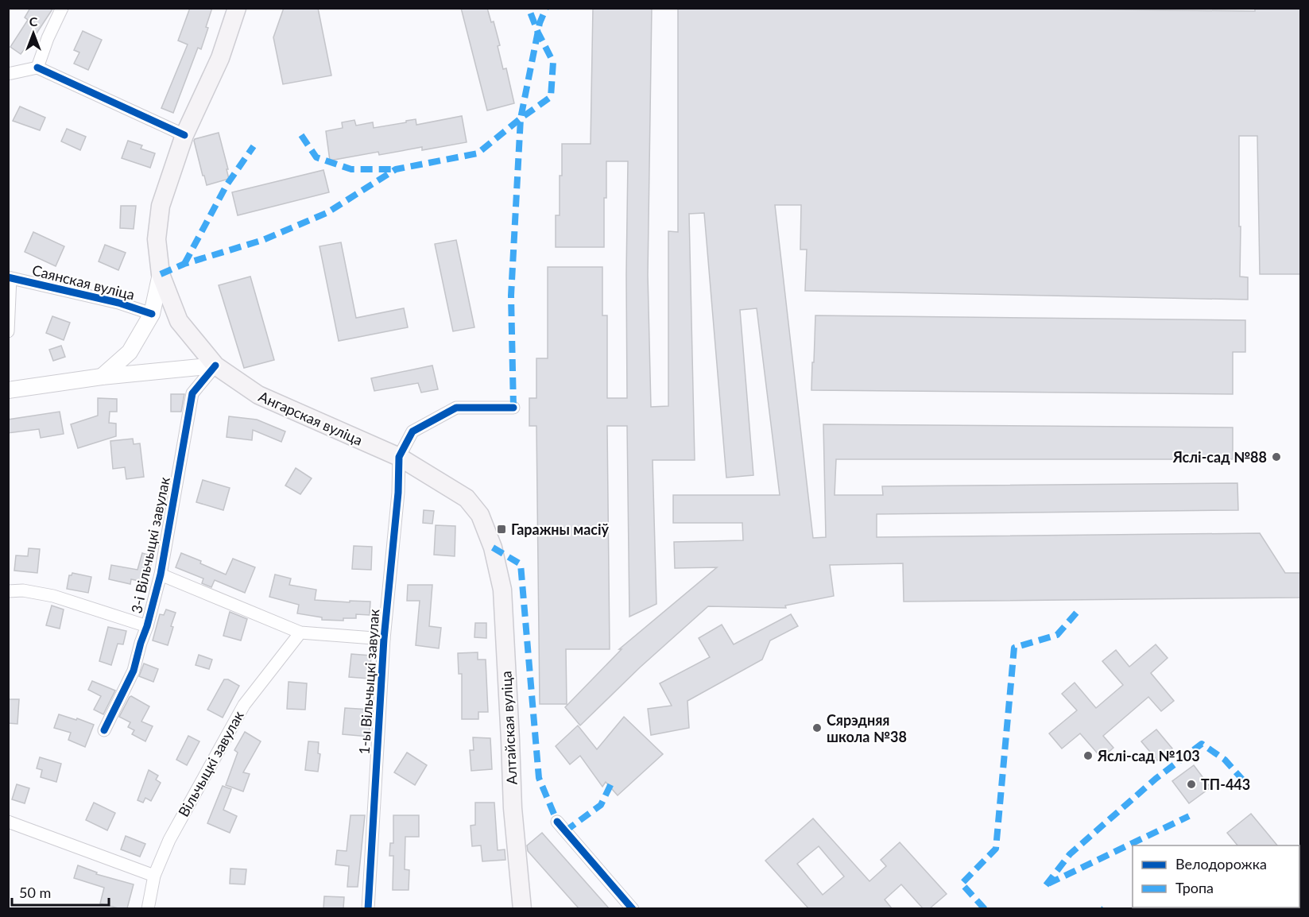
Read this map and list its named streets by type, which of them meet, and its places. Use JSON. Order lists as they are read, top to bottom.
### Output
{
  "streets": {
    "main road": ["Ангарская вуліца", "Алтайская вуліца"],
    "street": [
      "Саянская вуліца",
      "3-і Вільчыцкі завулак",
      "1-ы Вільчыцкі завулак",
      "Вільчыцкі завулак"
    ]
  },
  "crossings": [
    ["Ангарская вуліца", "3-і Вільчыцкі завулак"],
    ["Ангарская вуліца", "1-ы Вільчыцкі завулак"],
    ["Ангарская вуліца", "Алтайская вуліца"]
  ],
  "places": {
    "other": [
      "Яслі-сад №88",
      "Сярэдняя школа №38",
      "Яслі-сад №103",
      "ТП-443"
    ],
    "transit": ["Гаражны масіў"]
  },
  "legend": ["Велодорожка", "Тропа"],
  "scale_bar": "50 m",
  "north": "top"
}
